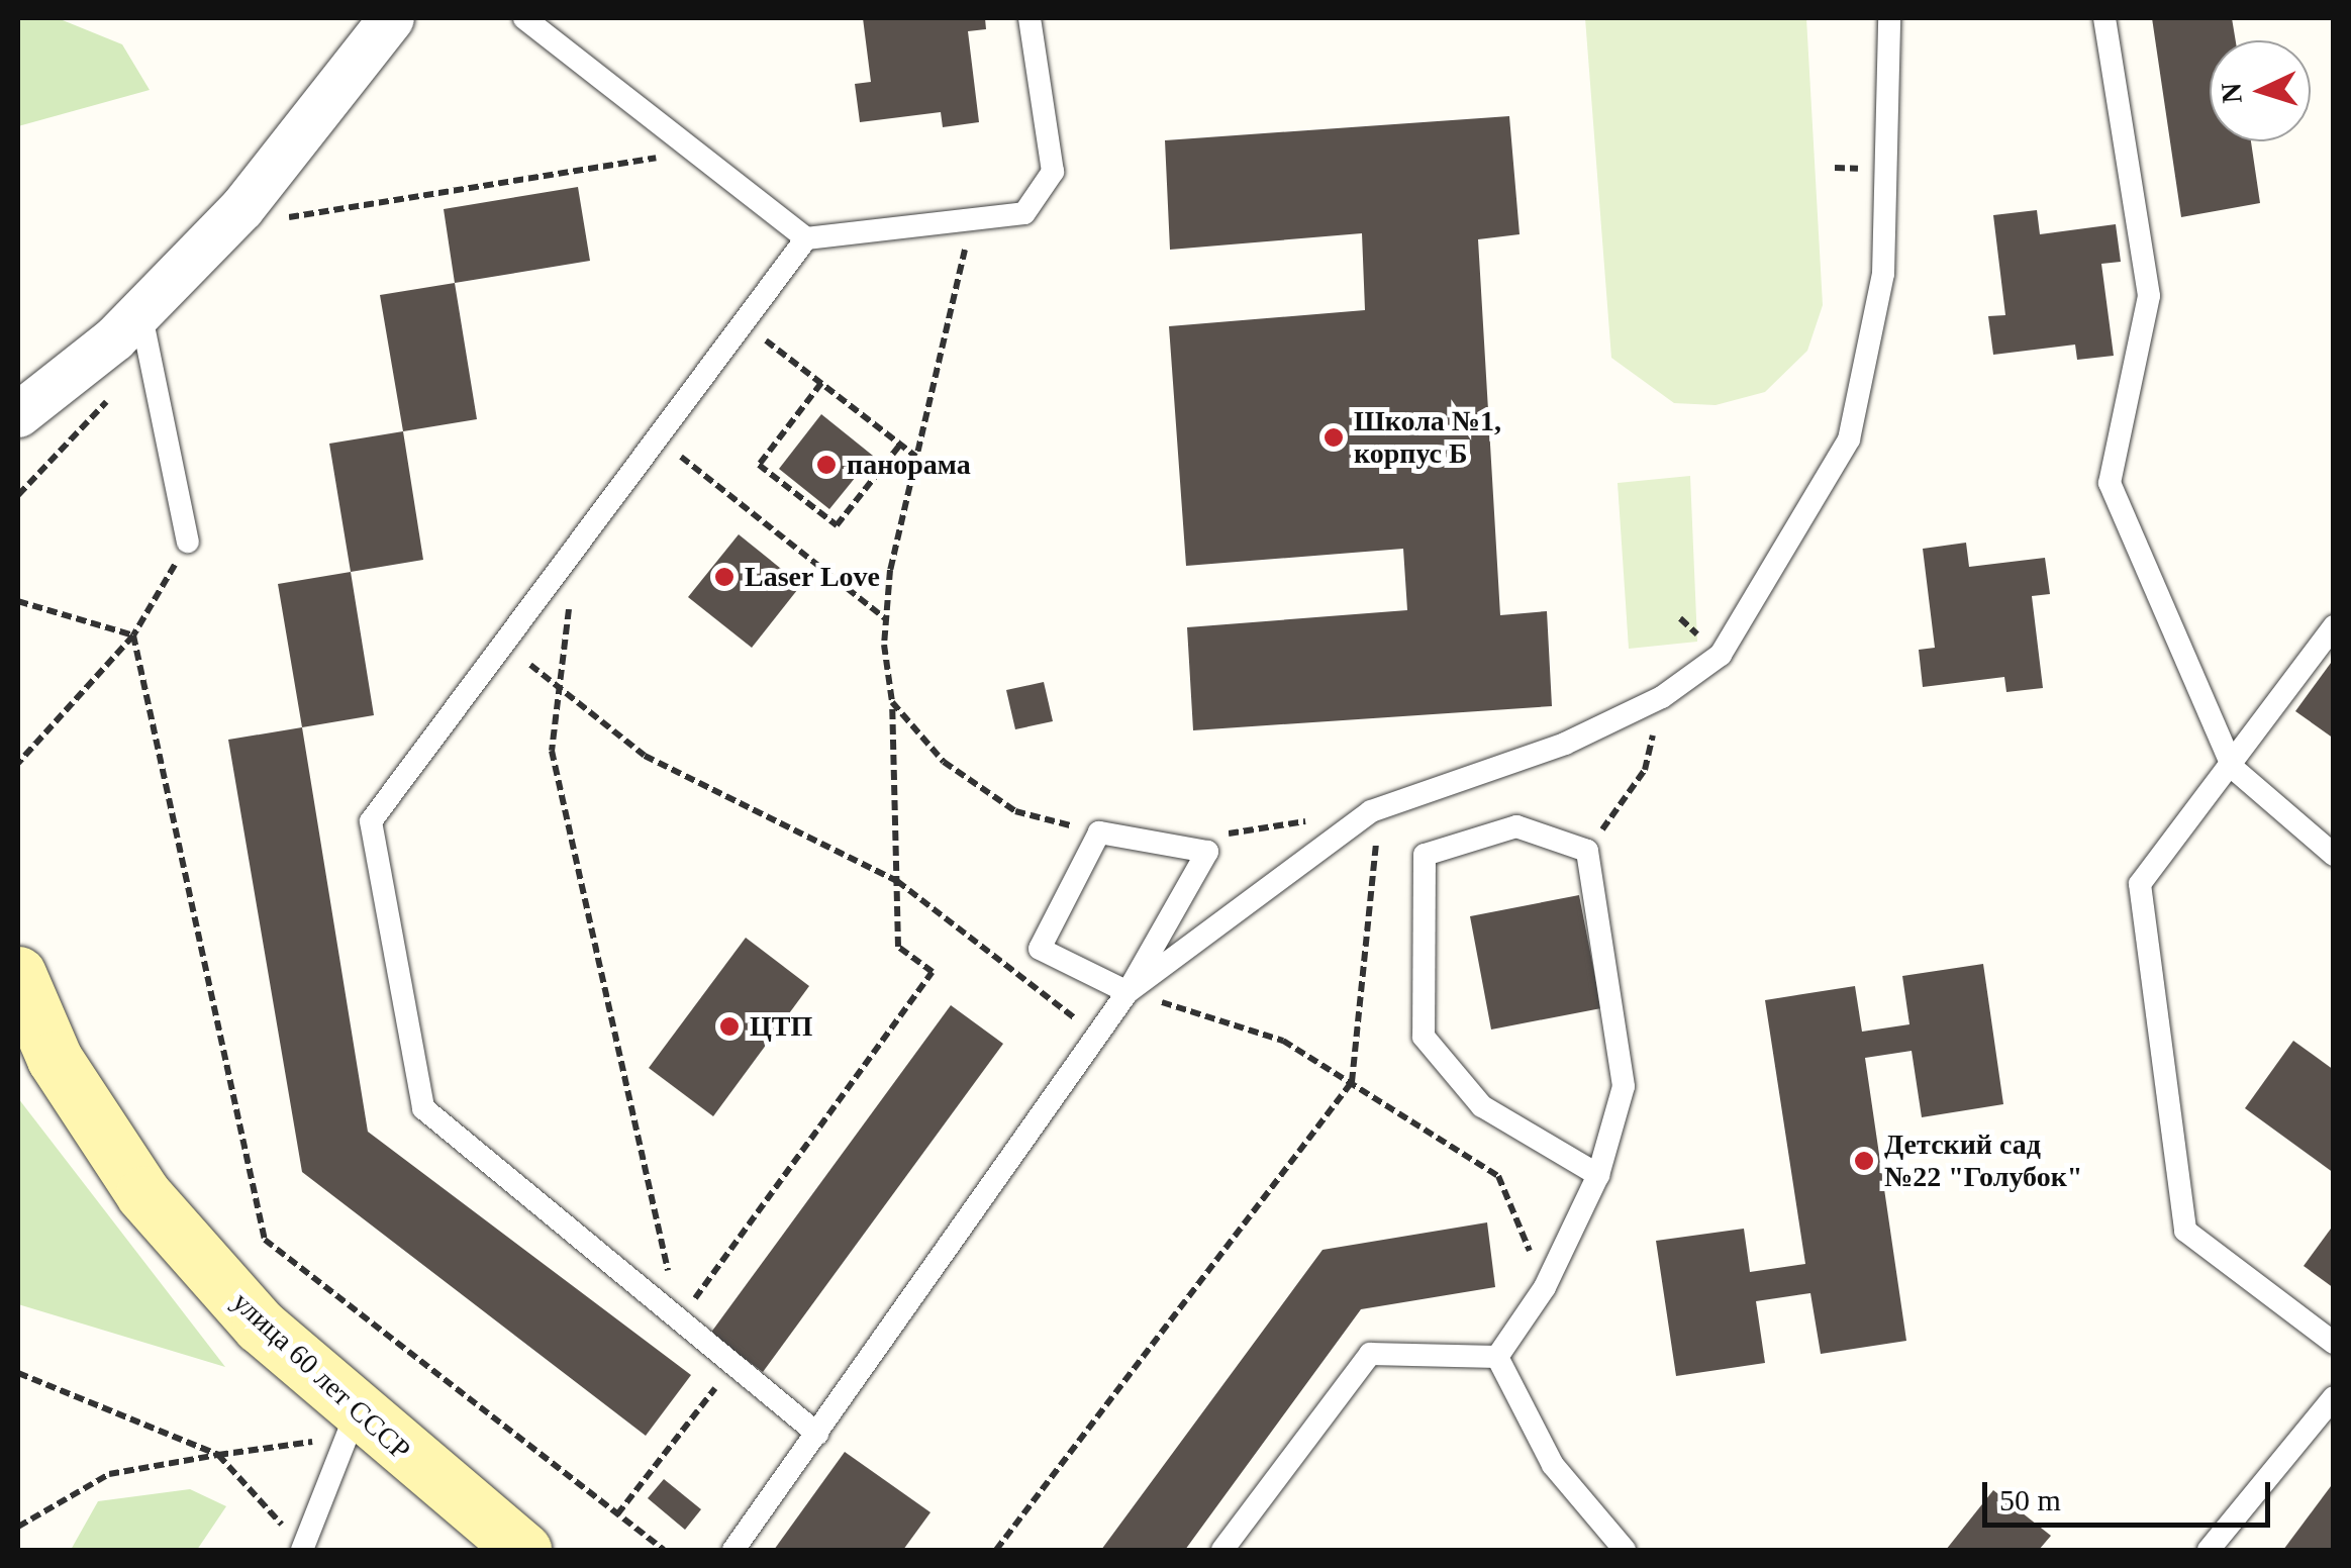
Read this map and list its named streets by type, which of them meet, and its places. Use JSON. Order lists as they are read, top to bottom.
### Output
{
  "streets": {
    "street": ["улица 60 лет СССР"]
  },
  "places": [
    "Школа №1, корпус Б",
    "панорама",
    "Laser Love",
    "ЦТП",
    "Детский сад №22 \"Голубок\""
  ],
  "scale_bar": "50 m",
  "north": "left"
}
